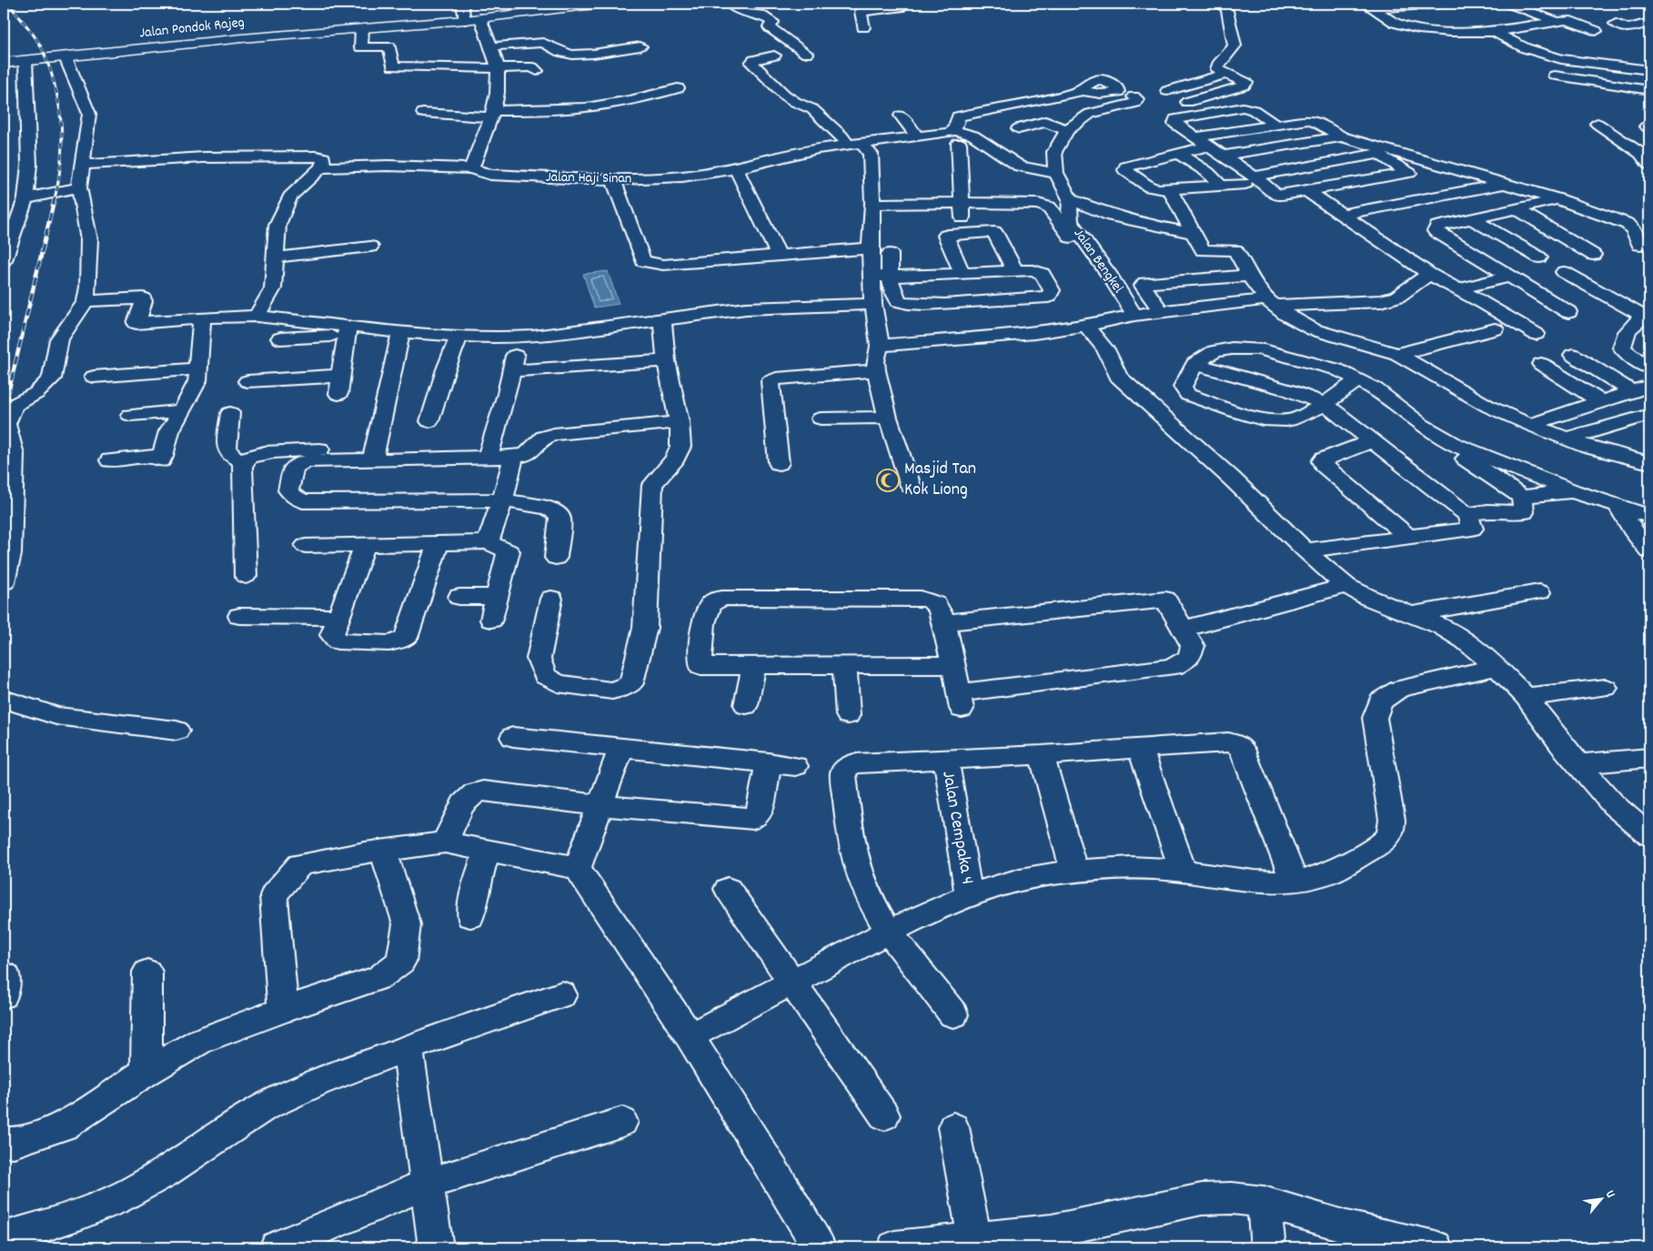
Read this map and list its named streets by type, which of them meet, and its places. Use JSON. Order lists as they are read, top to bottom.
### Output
{
  "streets": {
    "main road": ["Jalan Pondok Rajeg"],
    "street": ["Jalan Haji Sinan", "Jalan Bengkel", "Jalan Cempaka 4"]
  },
  "places": {
    "mosque": ["Masjid Tan Kok Liong"]
  },
  "north": "top right"
}
